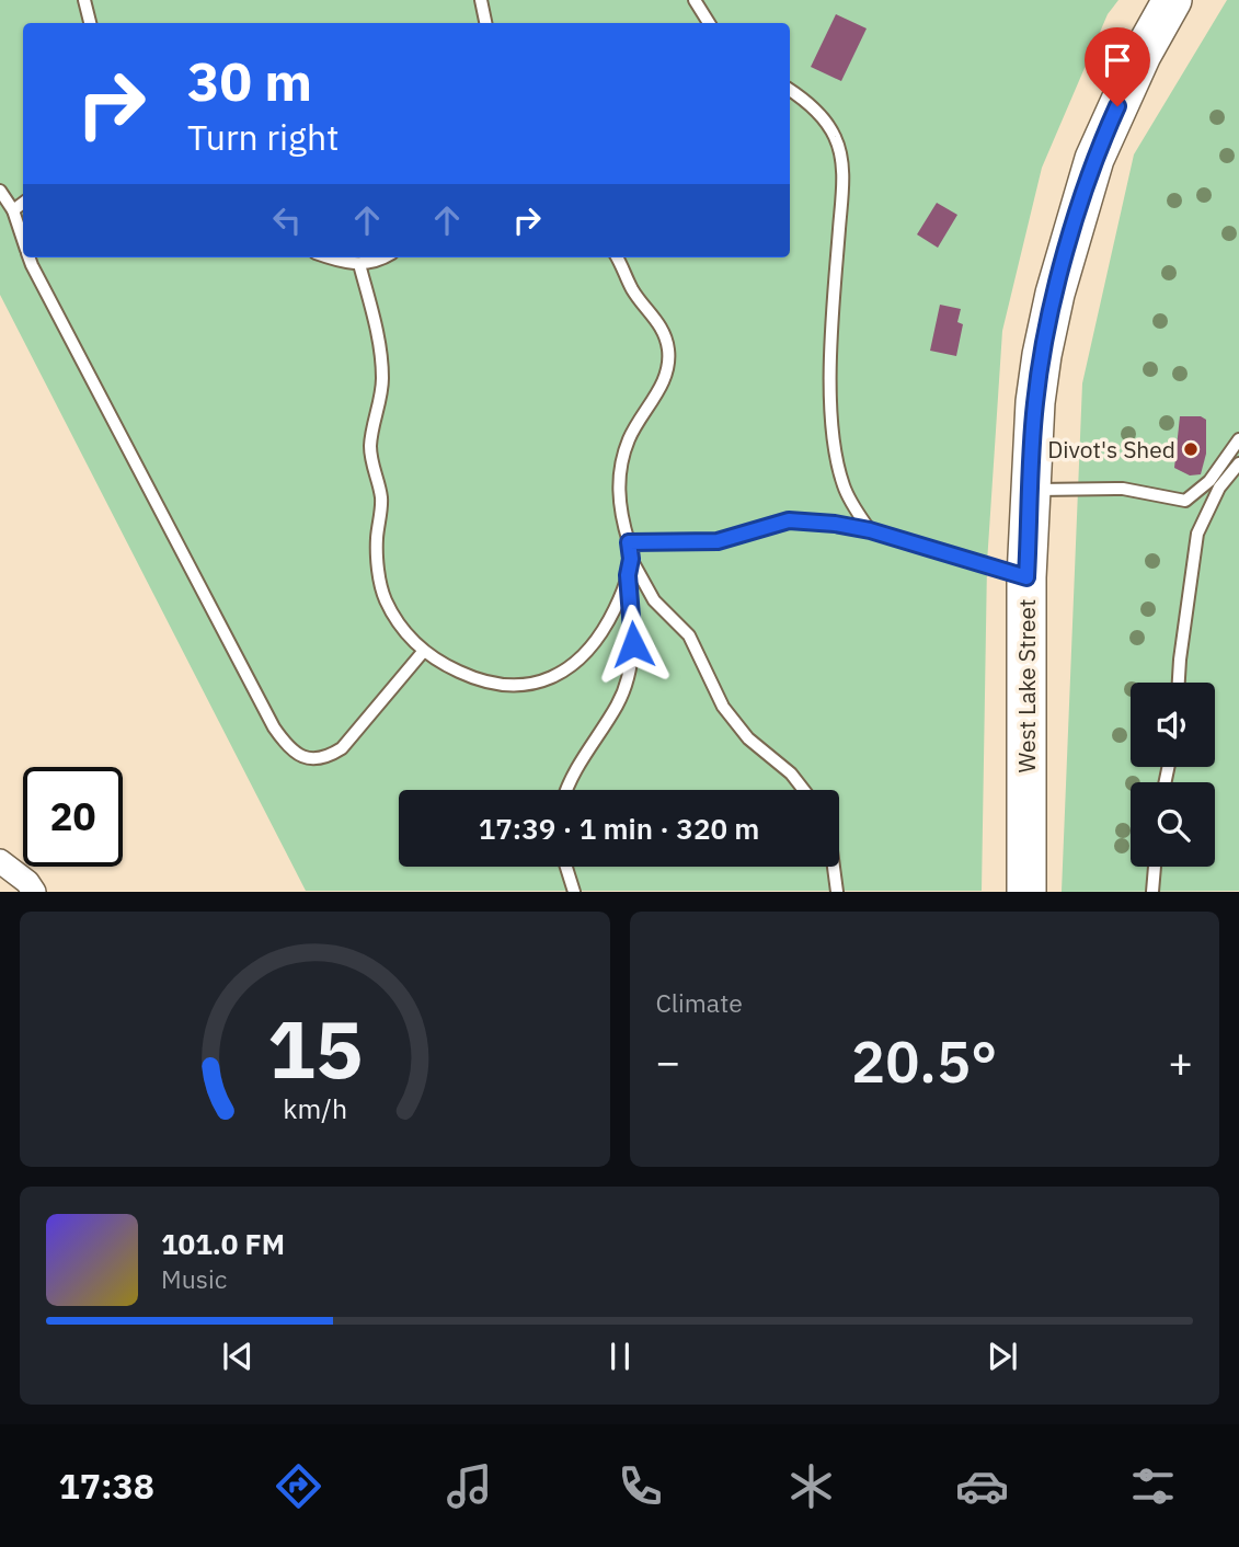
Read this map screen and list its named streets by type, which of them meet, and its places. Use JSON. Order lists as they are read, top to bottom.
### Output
{
  "streets": {
    "highway": ["West Lake Street"]
  },
  "places": ["Divot's Shed"],
  "page": {
    "turn": ["30 m", "Turn right"],
    "limit": "20",
    "trip": "17:39 · 1 min · 320 m",
    "tile": "Climate",
    "heat": ["−", "20.5°", "+"],
    "song": ["101.0 FM", "Music"],
    "tabs": "17:38",
    "gauge": ["15", "km/h"]
  }
}
